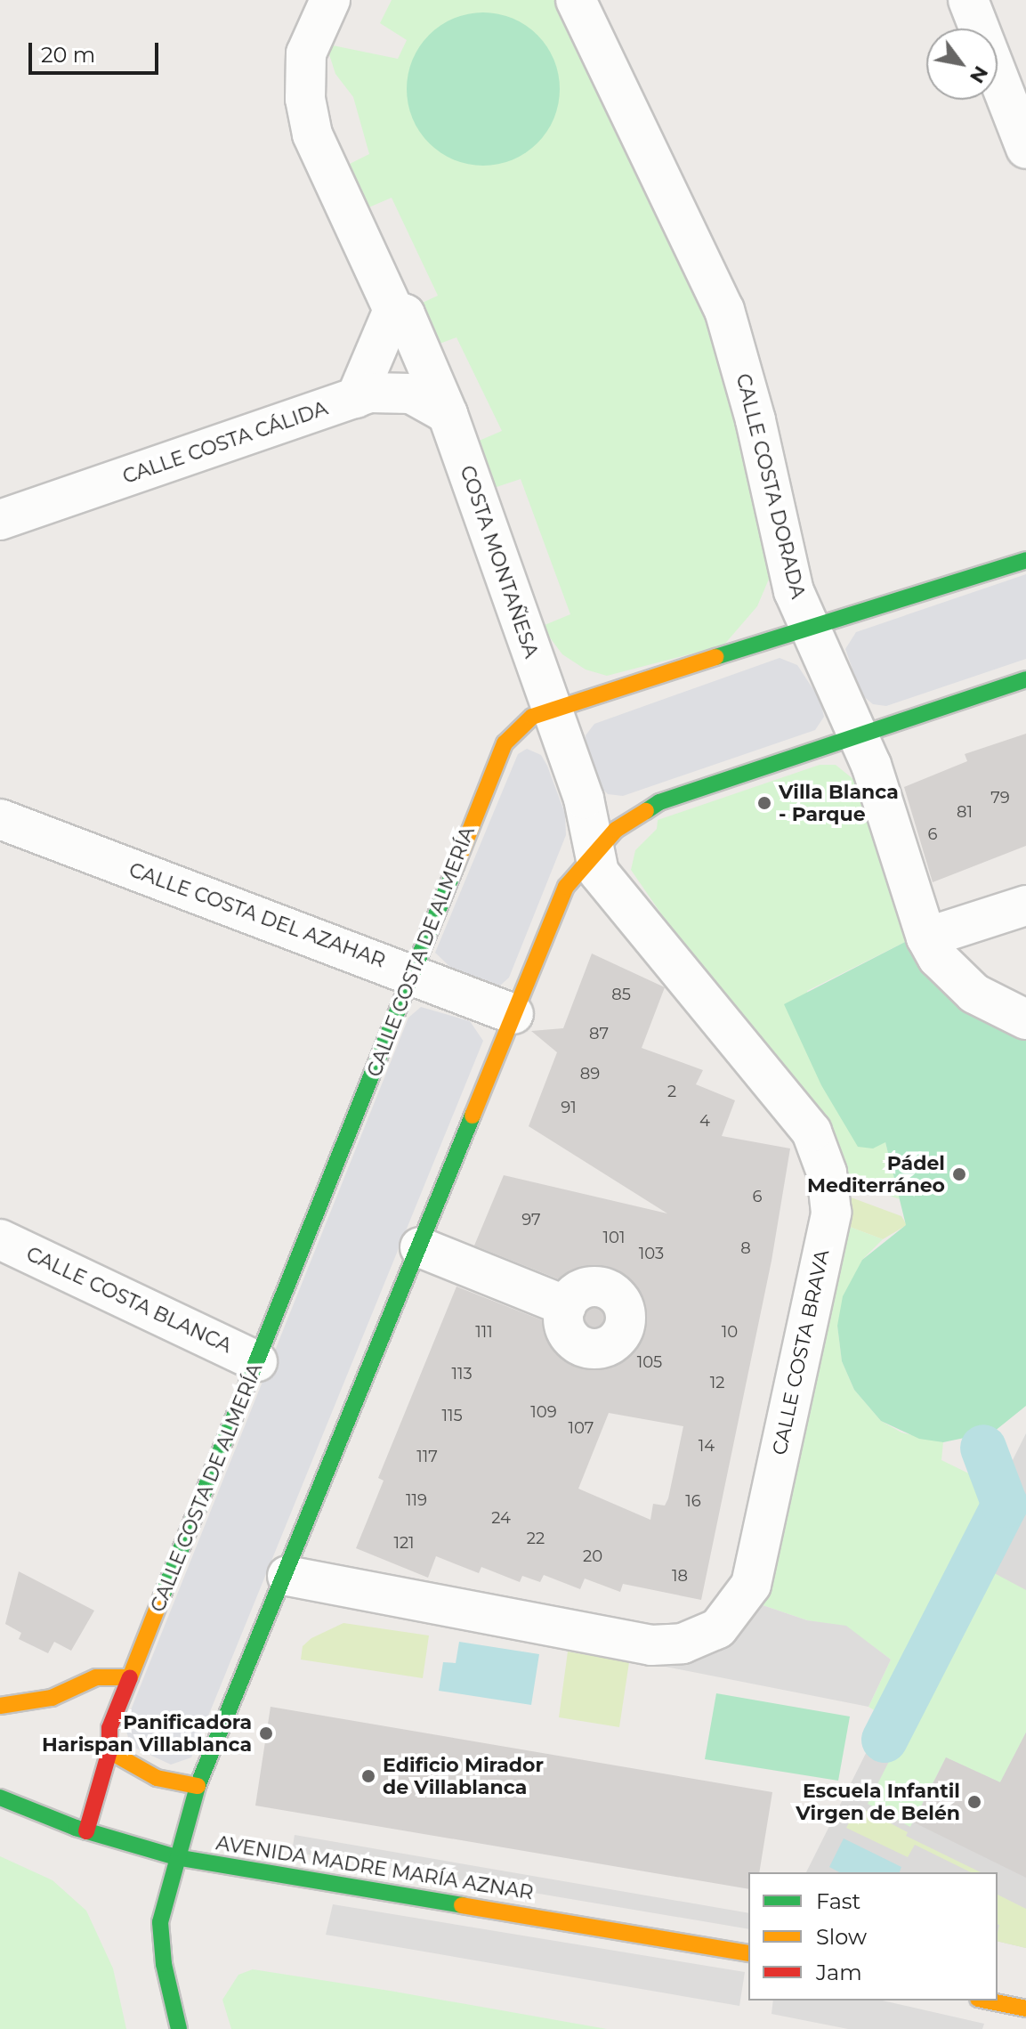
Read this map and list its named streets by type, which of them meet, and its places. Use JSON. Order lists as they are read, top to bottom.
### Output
{
  "streets": {
    "street": [
      "CALLE COSTA CÁLIDA",
      "CALLE COSTA DORADA",
      "COSTA MONTAÑESA",
      "CALLE COSTA DEL AZAHAR",
      "CALLE COSTA DE ALMERÍA",
      "CALLE COSTA BLANCA",
      "CALLE COSTA BRAVA",
      "AVENIDA MADRE MARÍA AZNAR"
    ]
  },
  "crossings": [
    ["CALLE COSTA CÁLIDA", "COSTA MONTAÑESA"],
    ["CALLE COSTA DORADA", "CALLE COSTA DE ALMERÍA"],
    ["COSTA MONTAÑESA", "CALLE COSTA DE ALMERÍA"],
    ["COSTA MONTAÑESA", "CALLE COSTA BRAVA"],
    ["CALLE COSTA DEL AZAHAR", "CALLE COSTA DE ALMERÍA"],
    ["CALLE COSTA DE ALMERÍA", "CALLE COSTA BLANCA"],
    ["CALLE COSTA DE ALMERÍA", "CALLE COSTA BRAVA"],
    ["CALLE COSTA DE ALMERÍA", "AVENIDA MADRE MARÍA AZNAR"]
  ],
  "places": [
    "Villa Blanca - Parque",
    "Pádel Mediterráneo",
    "Panificadora Harispan Villablanca",
    "Edificio Mirador de Villablanca",
    "Escuela Infantil Virgen de Belén"
  ],
  "house_numbers": [
    "79",
    "81",
    "6",
    "85",
    "87",
    "89",
    "2",
    "91",
    "4",
    "6",
    "97",
    "101",
    "8",
    "103",
    "111",
    "10",
    "105",
    "113",
    "12",
    "109",
    "115",
    "107",
    "14",
    "117",
    "119",
    "16",
    "24",
    "22",
    "121",
    "20",
    "18"
  ],
  "legend": ["Fast", "Slow", "Jam"],
  "scale_bar": "20 m",
  "north": "bottom right"
}
